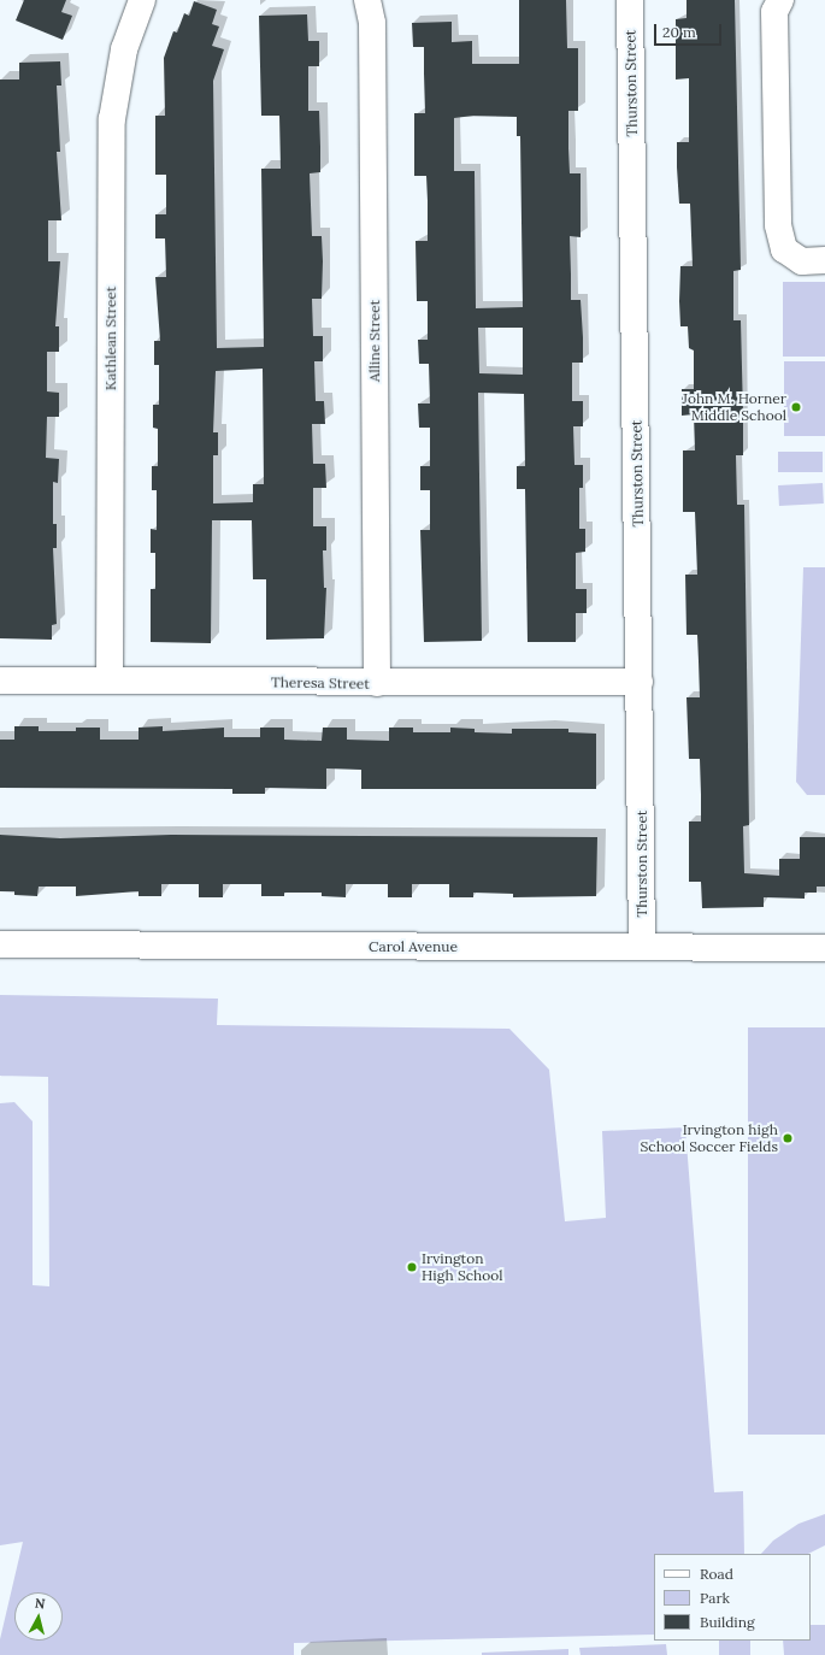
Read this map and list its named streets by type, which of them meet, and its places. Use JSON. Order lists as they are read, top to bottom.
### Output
{
  "streets": {
    "street": [
      "Thurston Street",
      "Kathlean Street",
      "Alline Street",
      "Theresa Street",
      "Carol Avenue"
    ]
  },
  "crossings": [
    ["Thurston Street", "Theresa Street"],
    ["Thurston Street", "Carol Avenue"],
    ["Kathlean Street", "Theresa Street"],
    ["Alline Street", "Theresa Street"]
  ],
  "places": ["John M. Horner Middle School", "Irvington high School Soccer Fields", "Irvington High School"],
  "legend": ["Road", "Park", "Building"],
  "scale_bar": "20 m",
  "north": "top"
}
